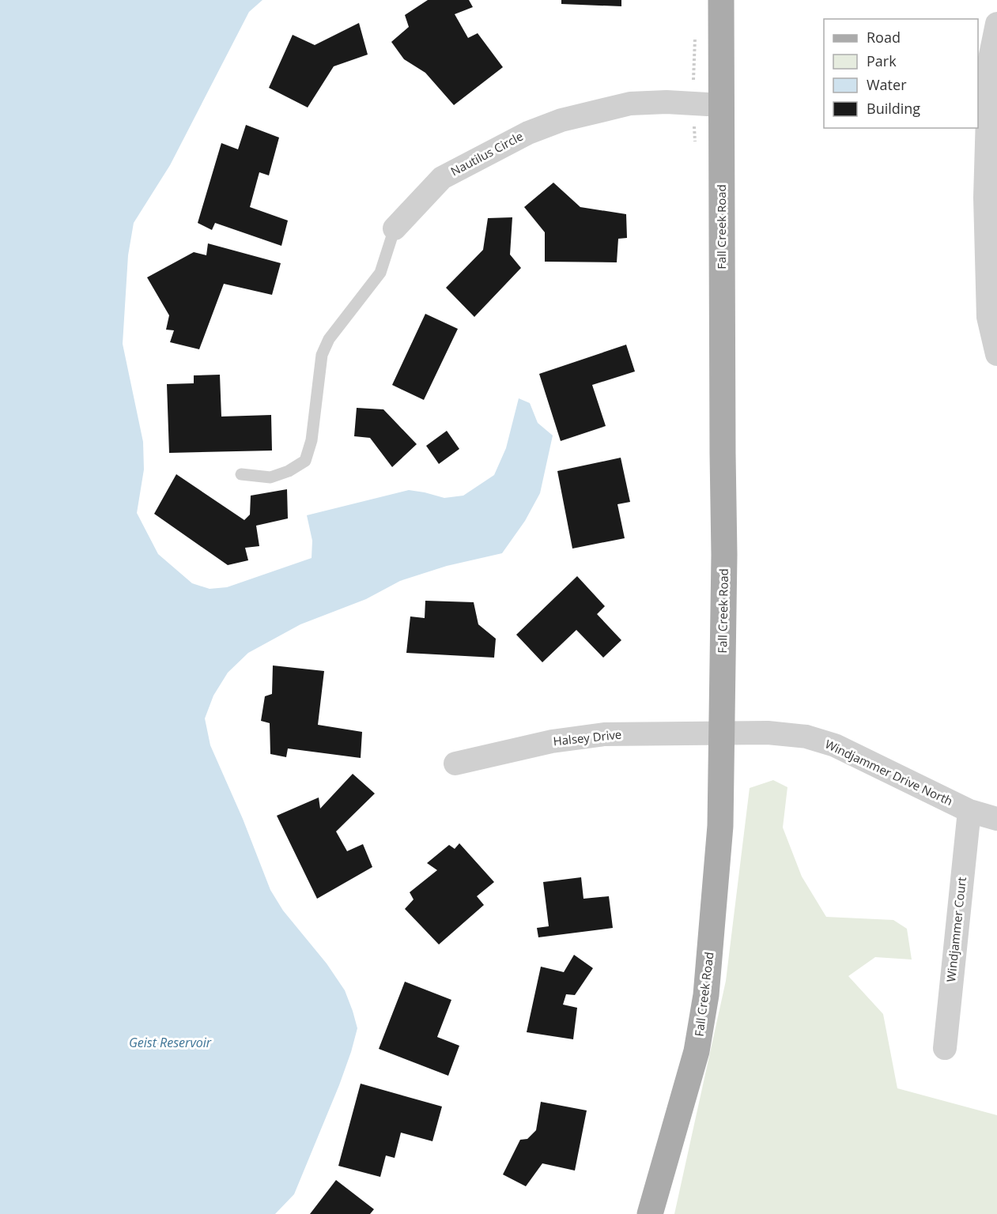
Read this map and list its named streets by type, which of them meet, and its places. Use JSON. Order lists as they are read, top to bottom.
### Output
{
  "streets": {
    "main road": ["Fall Creek Road"],
    "street": [
      "Nautilus Circle",
      "Halsey Drive",
      "Windjammer Drive North",
      "Windjammer Court"
    ]
  },
  "crossings": [
    ["Nautilus Circle", "Fall Creek Road"],
    ["Fall Creek Road", "Halsey Drive"],
    ["Fall Creek Road", "Windjammer Drive North"],
    ["Halsey Drive", "Windjammer Drive North"],
    ["Windjammer Drive North", "Windjammer Court"]
  ],
  "water": ["Geist Reservoir"],
  "legend": [
    "Road",
    "Park",
    "Water",
    "Building"
  ]
}
